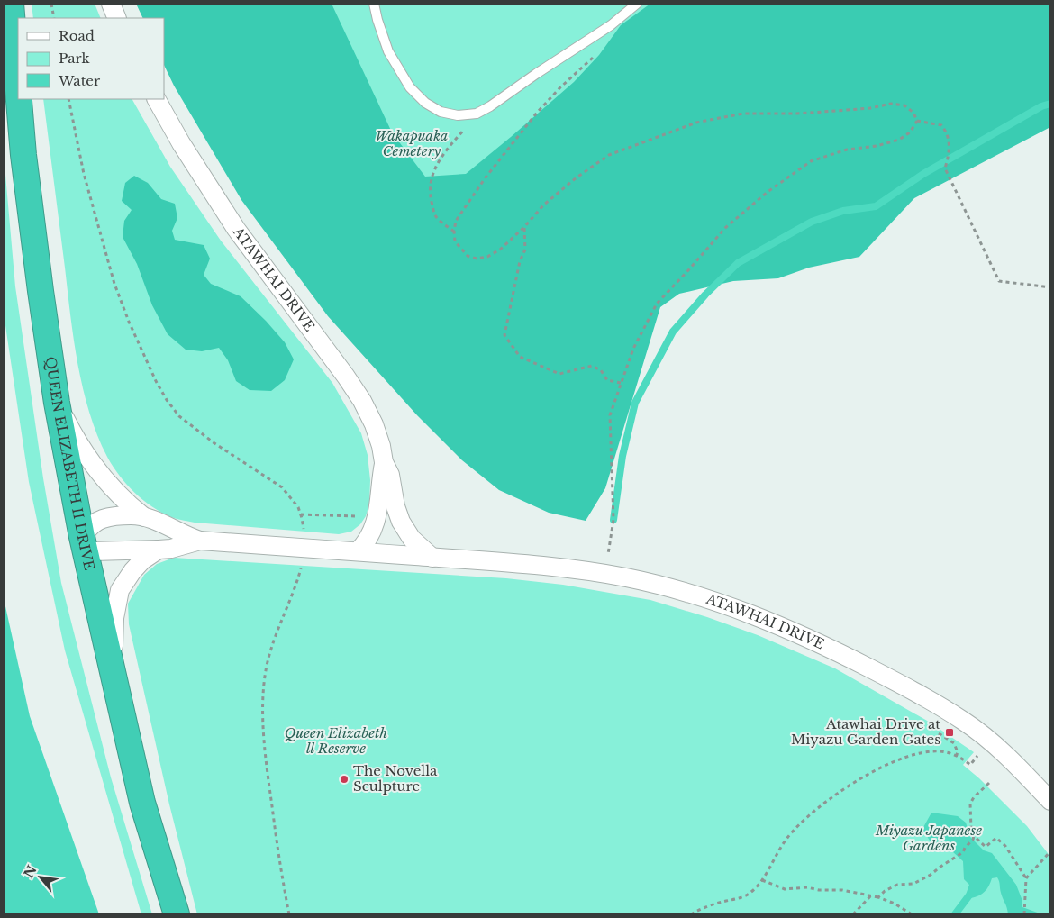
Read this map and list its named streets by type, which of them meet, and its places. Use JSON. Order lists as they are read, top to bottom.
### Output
{
  "streets": {
    "highway": ["QUEEN ELIZABETH II DRIVE"],
    "street": ["ATAWHAI DRIVE"]
  },
  "parks": ["Wakapuaka Cemetery", "Queen Elizabeth ll Reserve", "Miyazu Japanese Gardens"],
  "places": {
    "transit": ["Atawhai Drive at Miyazu Garden Gates"],
    "other": ["The Novella Sculpture"]
  },
  "legend": ["Road", "Park", "Water"],
  "north": "top left"
}
